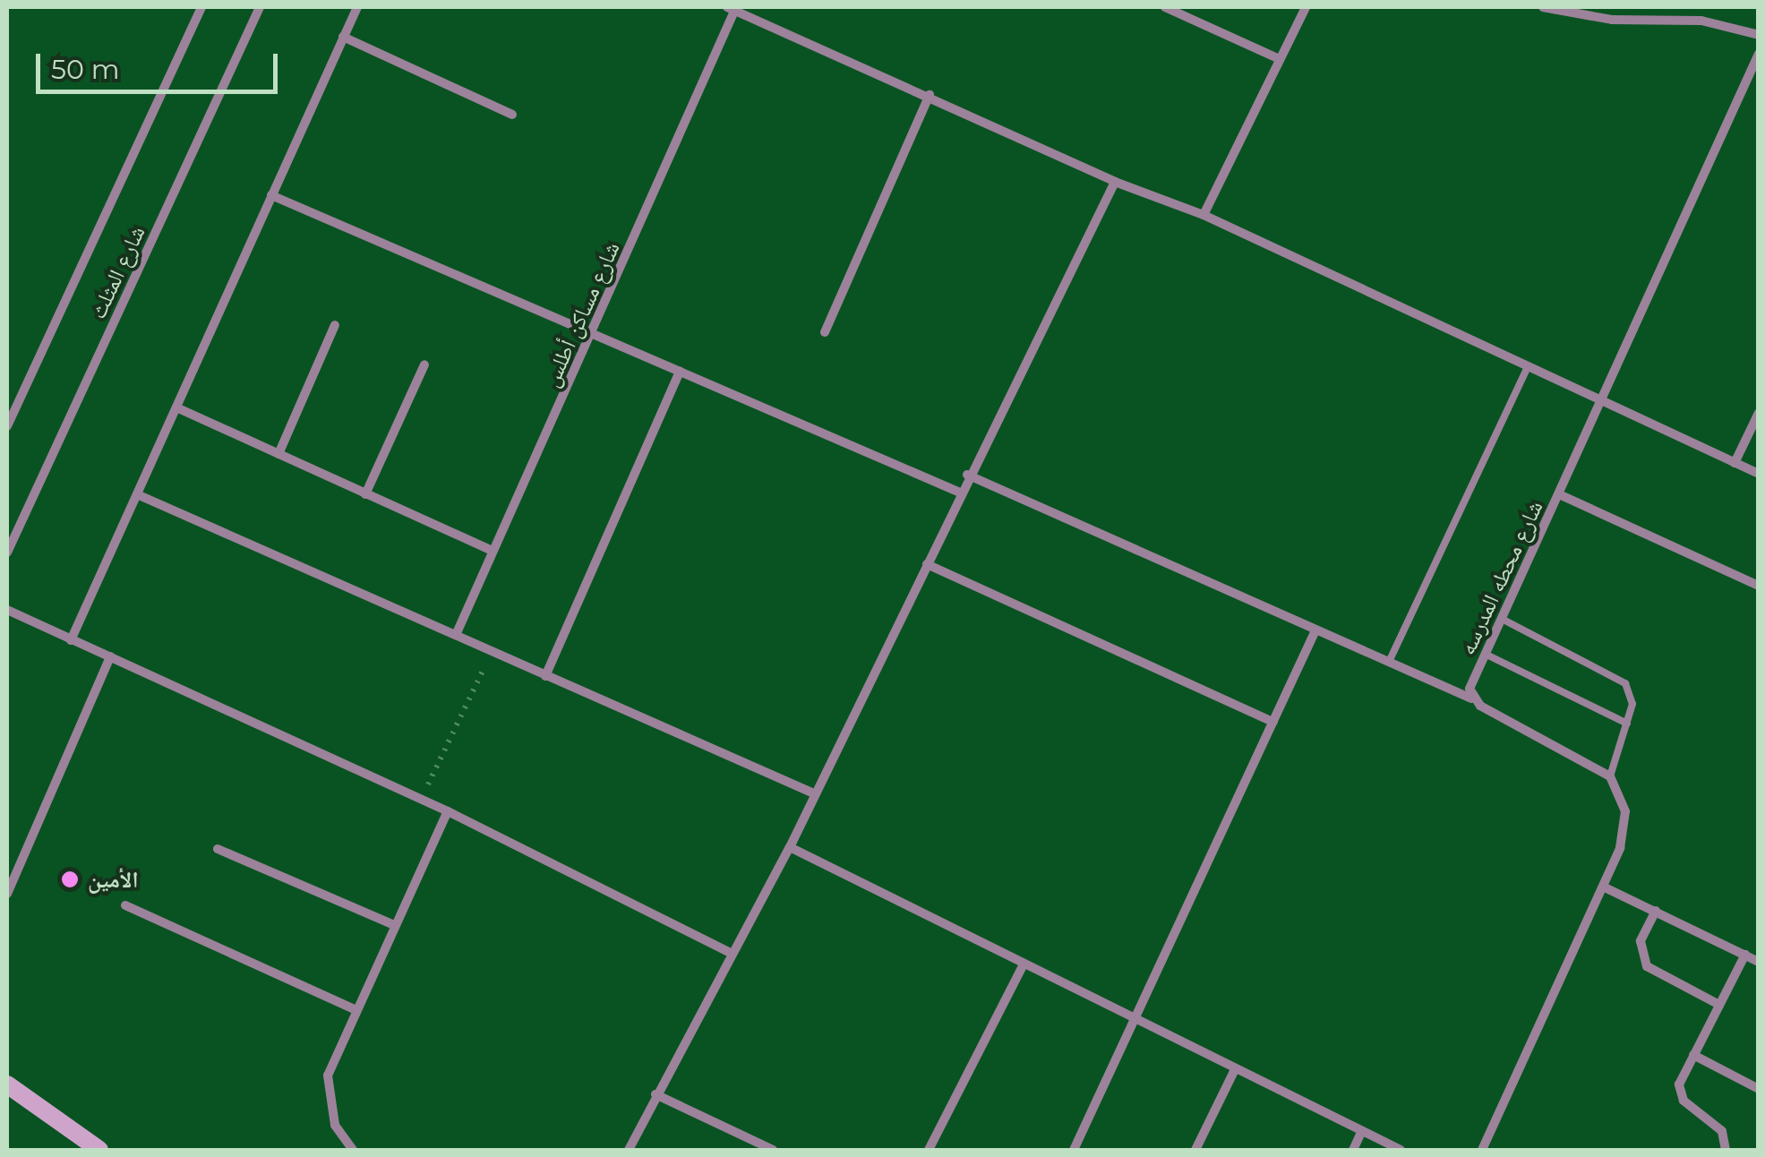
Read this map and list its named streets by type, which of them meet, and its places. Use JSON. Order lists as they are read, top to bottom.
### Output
{
  "streets": {
    "street": ["شارع المثلث", "شارع مساكن أطلس", "شارع محطه المدرسه"]
  },
  "places": ["الأمين"],
  "scale_bar": "50 m"
}
